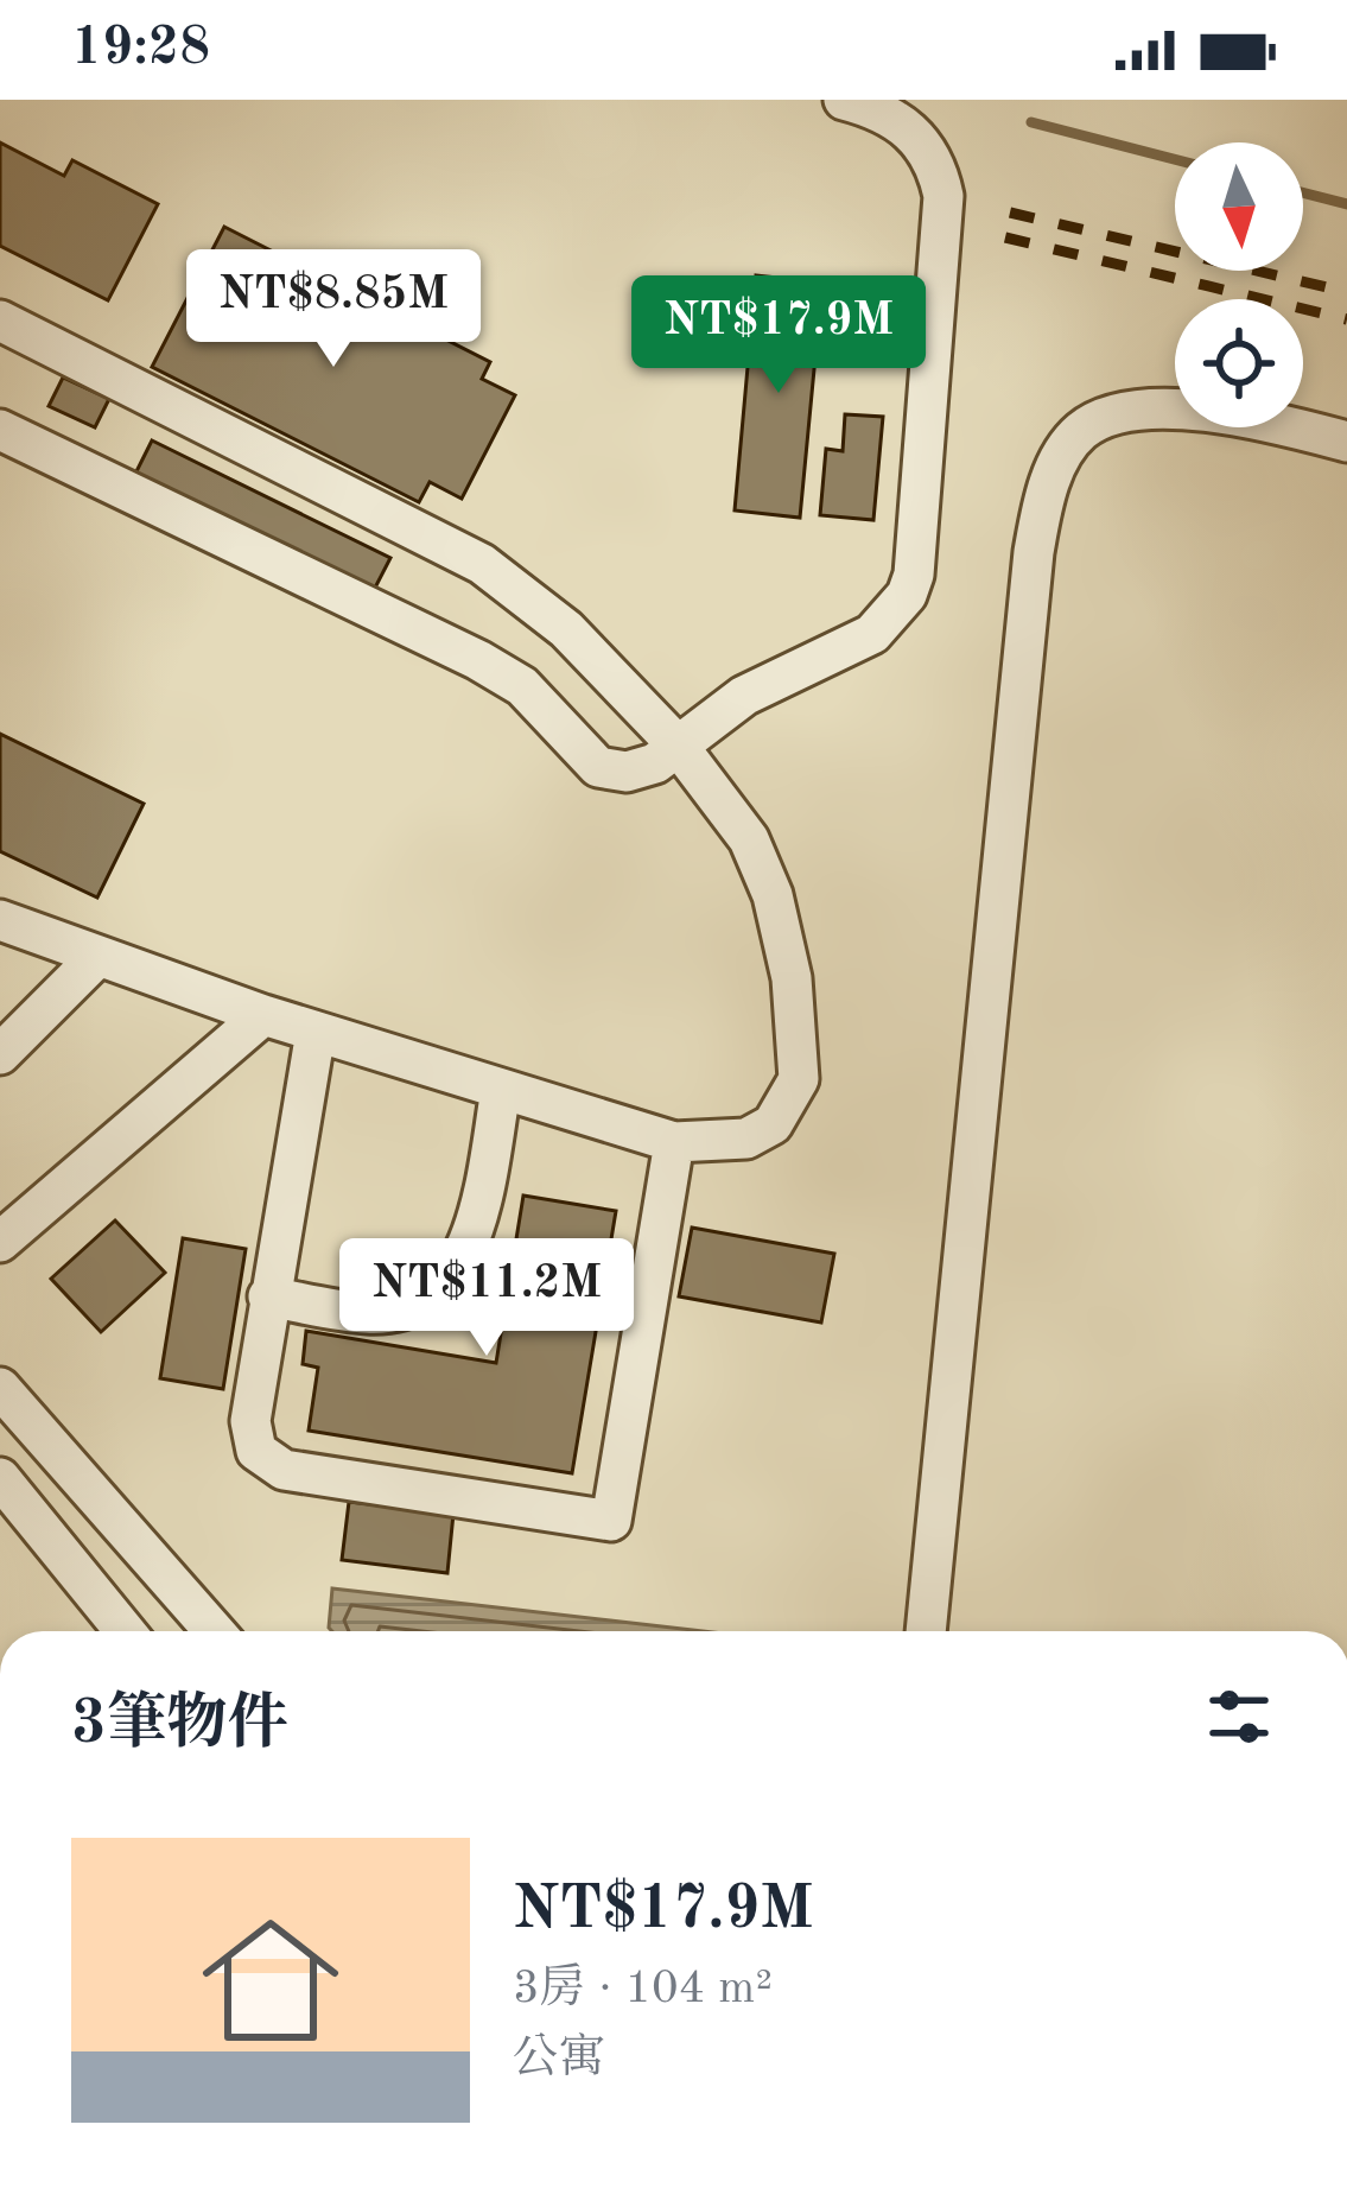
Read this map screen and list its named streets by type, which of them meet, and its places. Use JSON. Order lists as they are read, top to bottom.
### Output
{
  "north": "bottom",
  "page": {
    "status": "19:28",
    "price": ["NT$8.85M", "NT$17.9M", "NT$11.2M"],
    "heading": "3筆物件",
    "list": [
      {
        "name": "NT$17.9M",
        "note": "3房 · 104 m² · 公寓"
      }
    ]
  }
}
